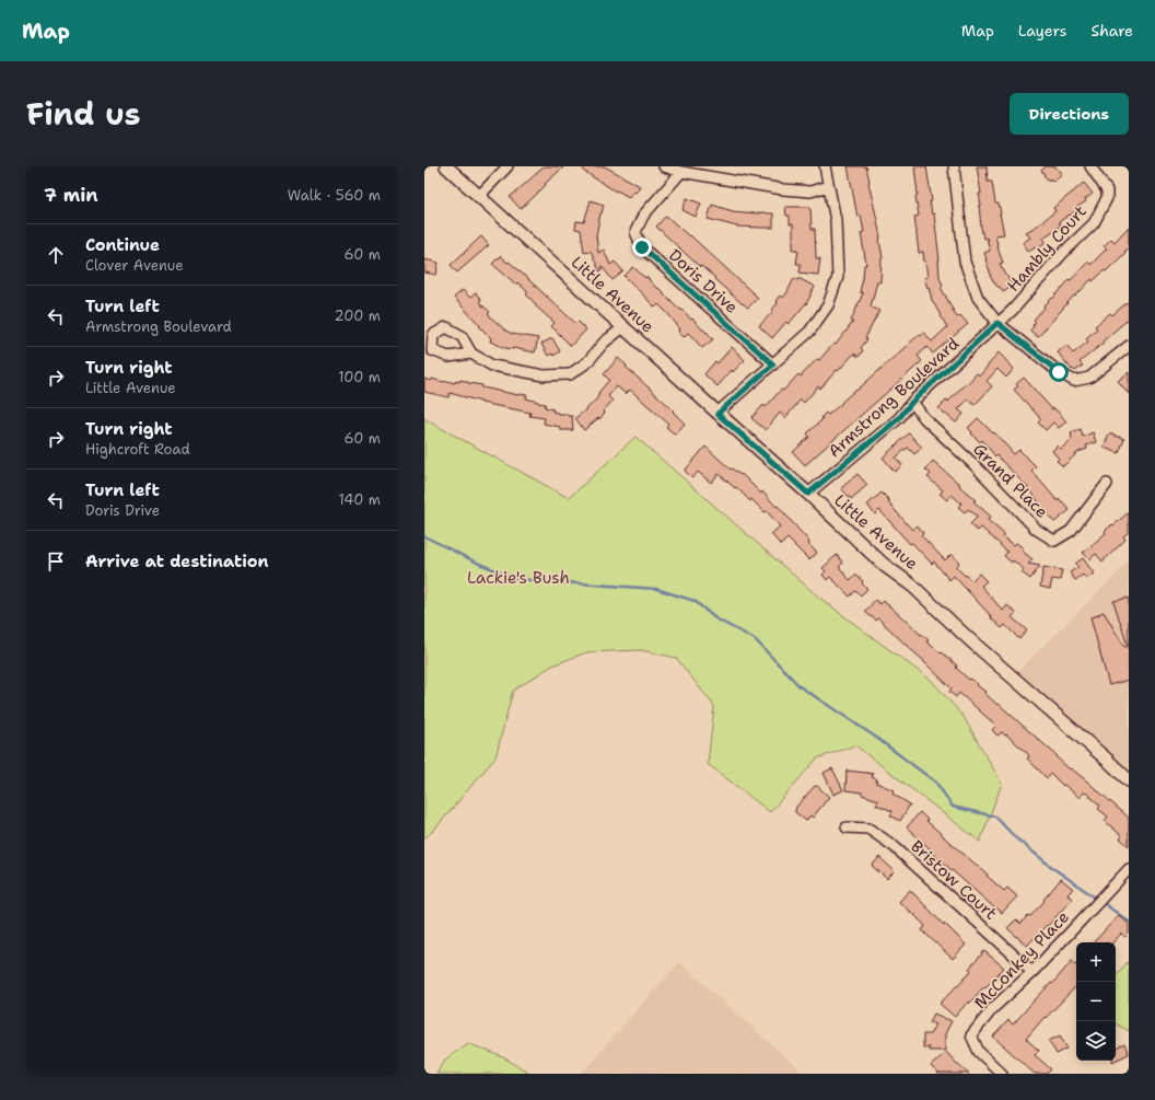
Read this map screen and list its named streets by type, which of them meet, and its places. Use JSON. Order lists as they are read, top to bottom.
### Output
{
  "streets": {
    "street": [
      "Hambly Court",
      "Doris Drive",
      "Little Avenue",
      "Armstrong Boulevard",
      "Grand Place",
      "Bristow Court",
      "McConkey Place"
    ]
  },
  "crossings": [
    ["Hambly Court", "Armstrong Boulevard"],
    ["Little Avenue", "Armstrong Boulevard"],
    ["Armstrong Boulevard", "Grand Place"],
    ["Bristow Court", "McConkey Place"]
  ],
  "parks": ["Lackie's Bush"],
  "page": {
    "header": "Map",
    "nav": ["Map", "Layers", "Share"],
    "title": "Find us",
    "buttons": "Directions",
    "heading": ["7 min", "Walk · 560 m"],
    "list": [
      ["Continue", "Clover Avenue", "60 m"],
      ["Turn left", "Armstrong Boulevard", "200 m"],
      ["Turn right", "Little Avenue", "100 m"],
      ["Turn right", "Highcroft Road", "60 m"],
      ["Turn left", "Doris Drive", "140 m"],
      "Arrive at destination"
    ],
    "map_buttons": ["+", "−"]
  }
}
